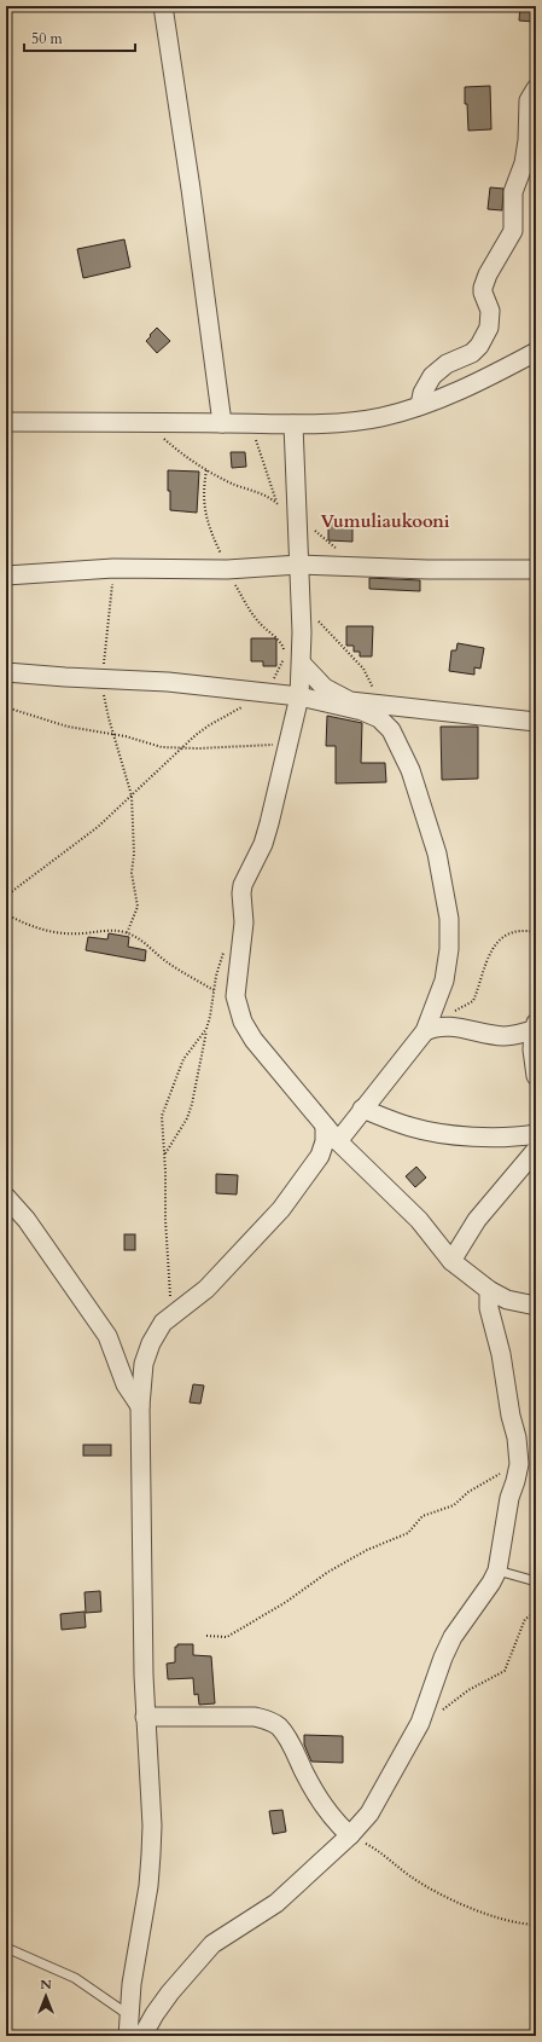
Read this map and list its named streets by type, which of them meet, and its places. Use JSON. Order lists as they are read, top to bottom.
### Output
{
  "districts": ["Vumuliaukooni"],
  "scale_bar": "50 m",
  "north": "top"
}
